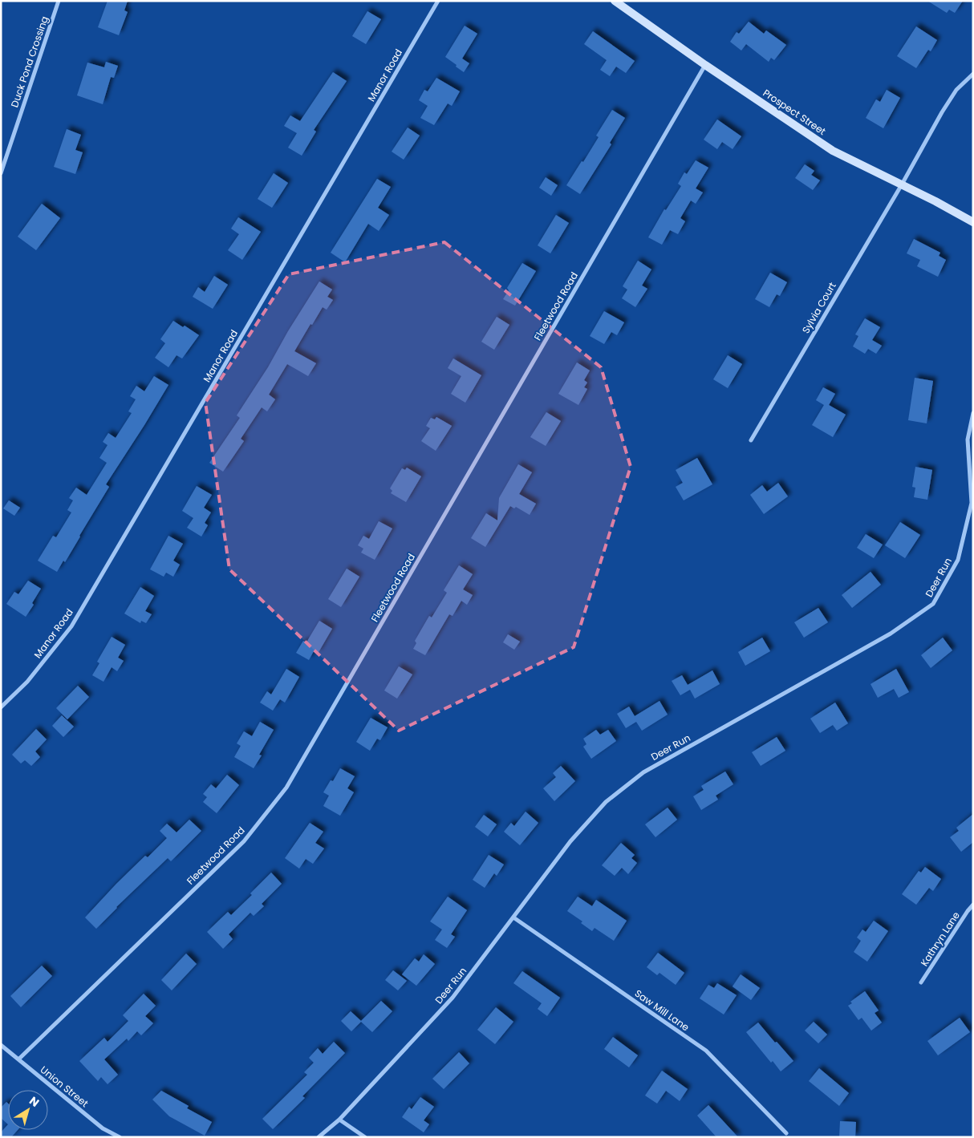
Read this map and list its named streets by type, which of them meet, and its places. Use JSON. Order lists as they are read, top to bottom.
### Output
{
  "streets": {
    "street": [
      "Duck Pond Crossing",
      "Manor Road",
      "Prospect Street",
      "Fleetwood Road",
      "Sylvia Court",
      "Deer Run",
      "Kathryn Lane",
      "Saw Mill Lane",
      "Union Street"
    ]
  },
  "crossings": [
    ["Prospect Street", "Fleetwood Road"],
    ["Prospect Street", "Sylvia Court"],
    ["Fleetwood Road", "Union Street"],
    ["Deer Run", "Saw Mill Lane"]
  ],
  "north": "top right"
}
